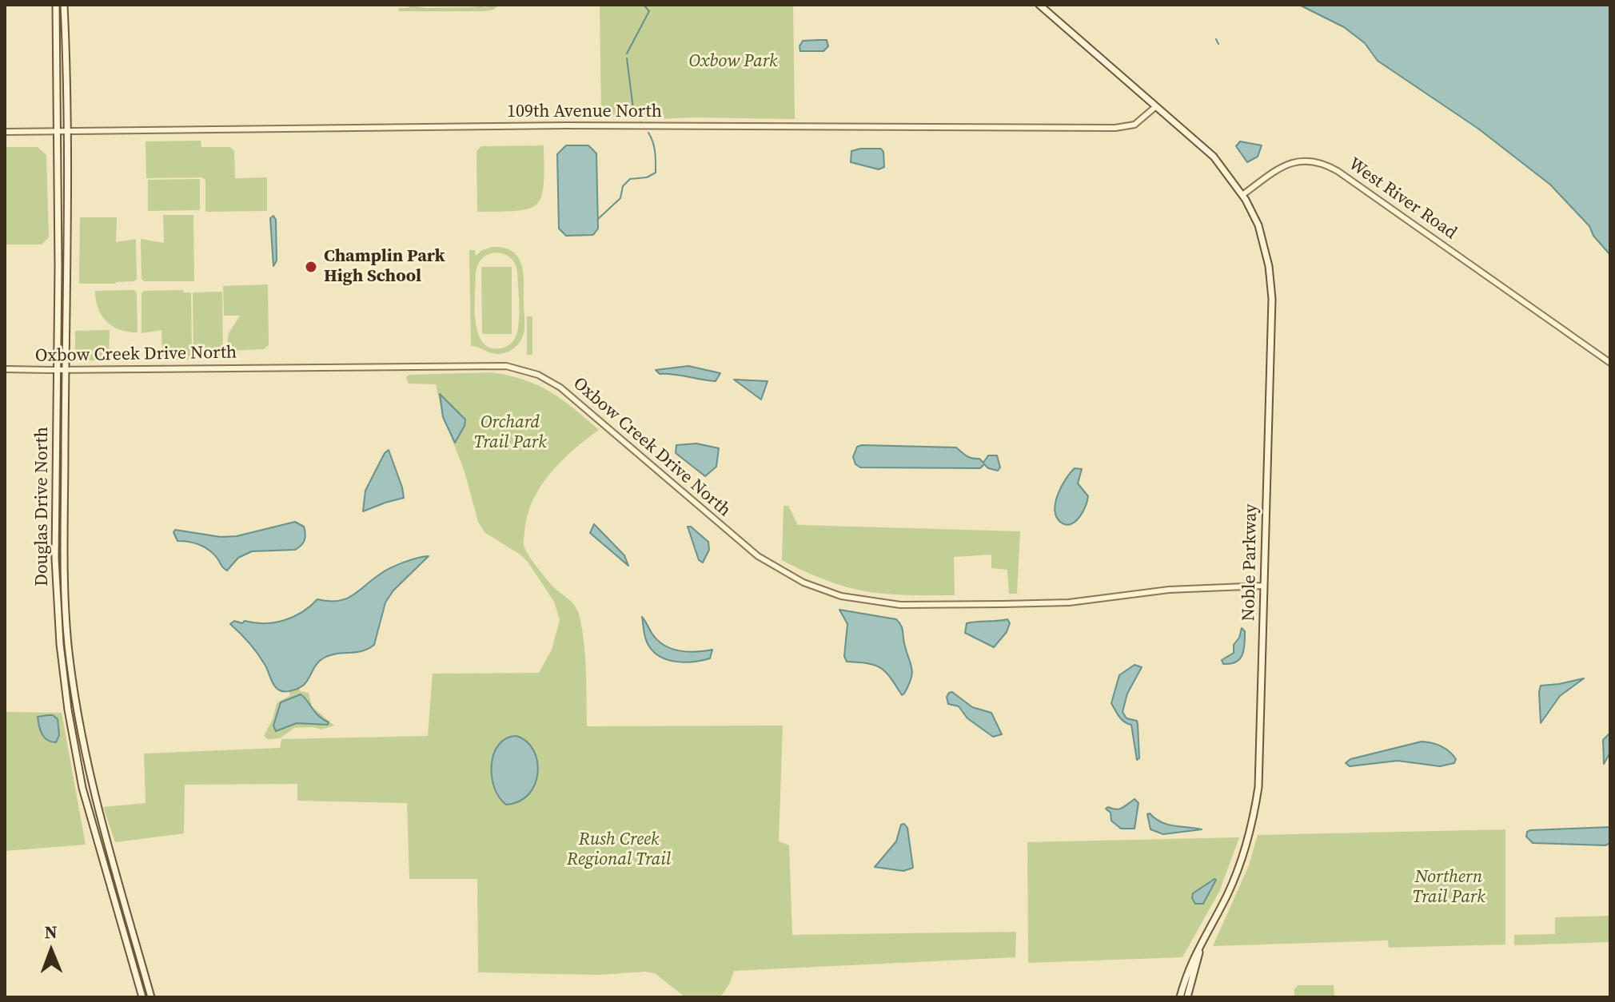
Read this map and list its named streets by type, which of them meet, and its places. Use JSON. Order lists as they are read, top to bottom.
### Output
{
  "streets": {
    "main road": ["Douglas Drive North", "Noble Parkway"],
    "street": ["109th Avenue North", "West River Road", "Oxbow Creek Drive North"]
  },
  "crossings": [
    ["109th Avenue North", "Douglas Drive North"],
    ["West River Road", "Noble Parkway"],
    ["Oxbow Creek Drive North", "Douglas Drive North"],
    ["Oxbow Creek Drive North", "Noble Parkway"]
  ],
  "parks": [
    "Oxbow Park",
    "Orchard Trail Park",
    "Rush Creek Regional Trail",
    "Northern Trail Park"
  ],
  "places": ["Champlin Park High School"],
  "north": "top"
}
